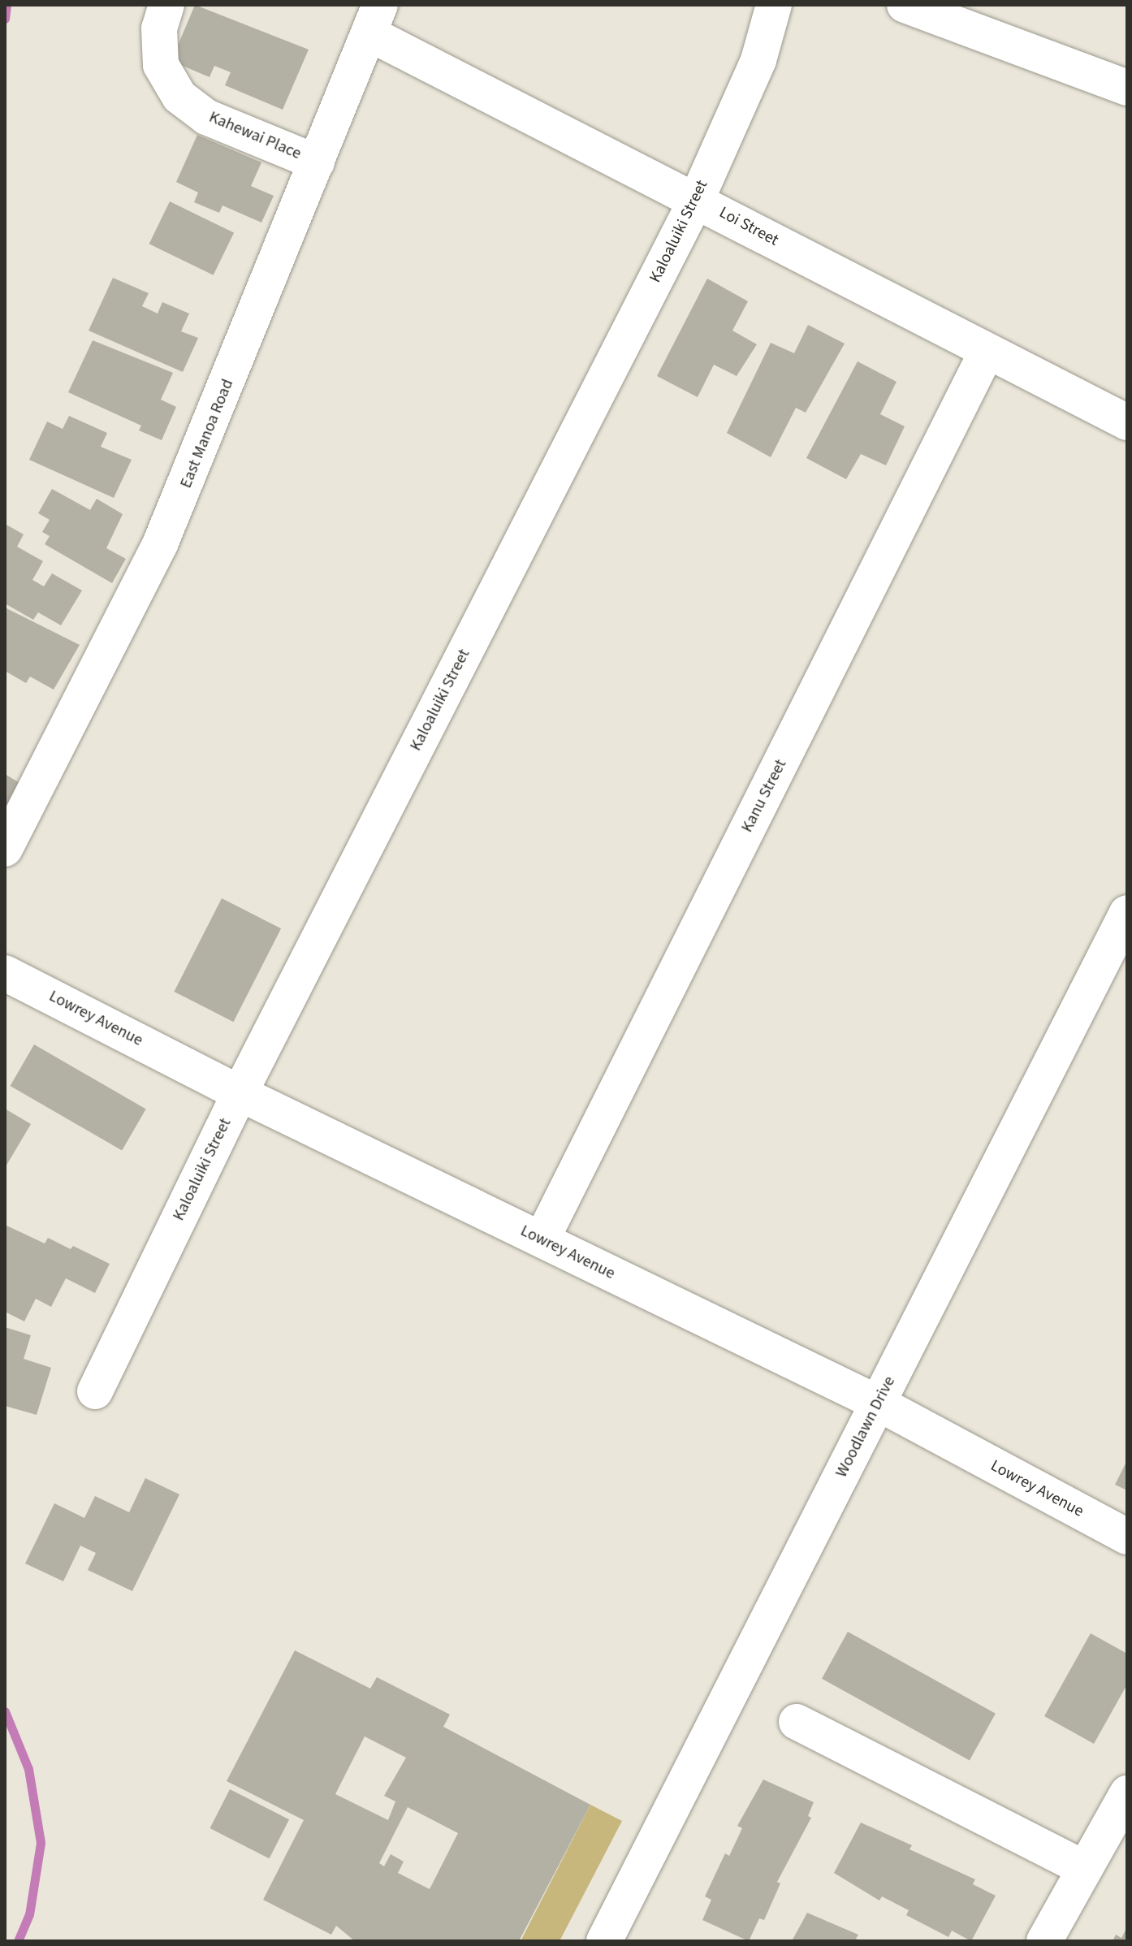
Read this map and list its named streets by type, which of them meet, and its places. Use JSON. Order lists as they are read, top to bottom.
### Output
{
  "streets": {
    "street": [
      "Kahewai Place",
      "Loi Street",
      "Kaloaluiki Street",
      "East Manoa Road",
      "Kanu Street",
      "Lowrey Avenue",
      "Woodlawn Drive"
    ]
  },
  "crossings": [
    ["Kahewai Place", "East Manoa Road"],
    ["Loi Street", "Kaloaluiki Street"],
    ["Loi Street", "East Manoa Road"],
    ["Loi Street", "Kanu Street"],
    ["Kaloaluiki Street", "Lowrey Avenue"],
    ["Kanu Street", "Lowrey Avenue"],
    ["Lowrey Avenue", "Woodlawn Drive"]
  ]
}
